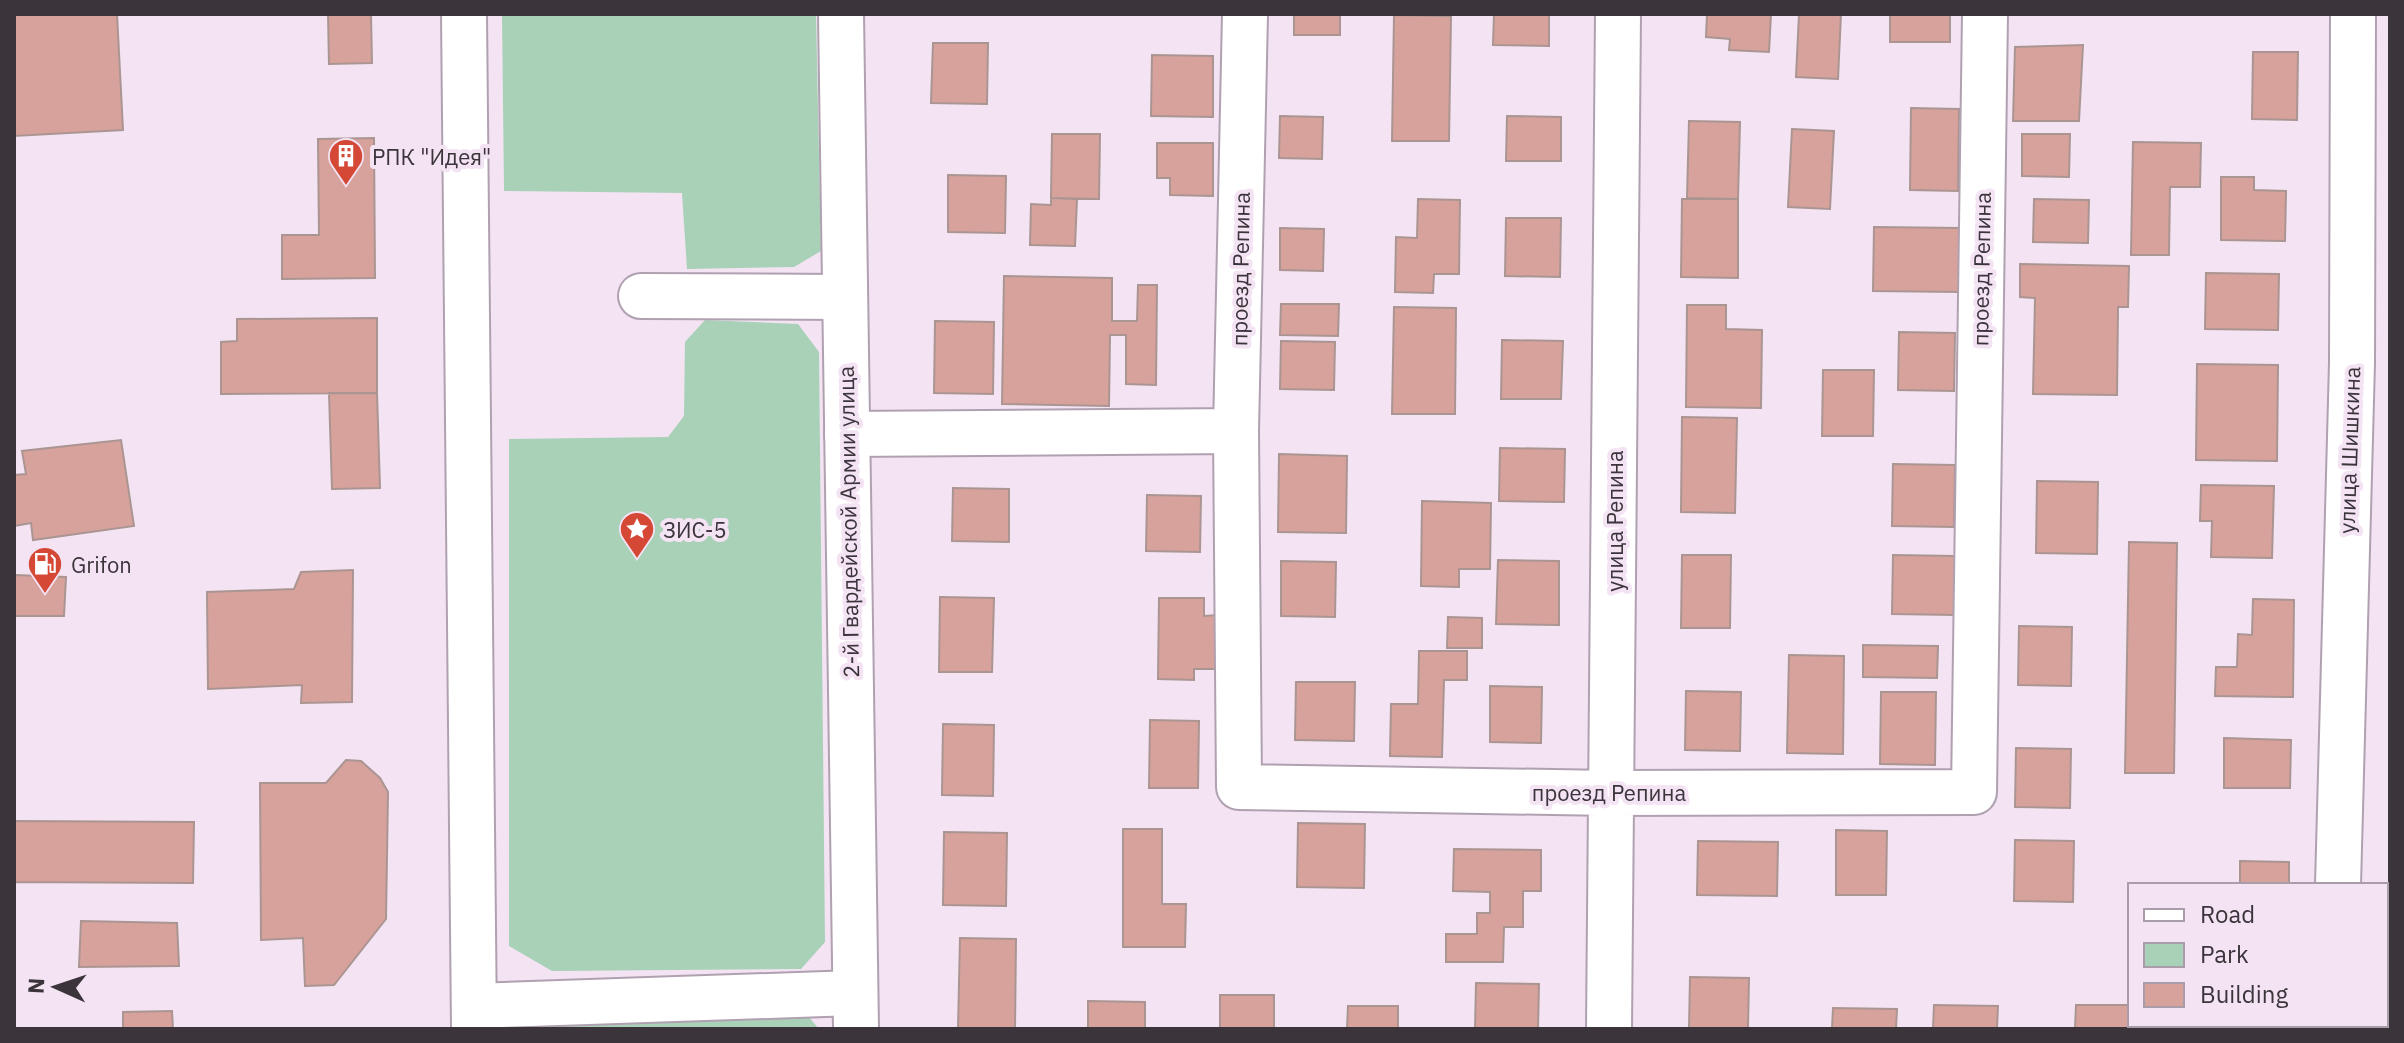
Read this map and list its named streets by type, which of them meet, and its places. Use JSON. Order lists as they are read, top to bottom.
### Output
{
  "streets": {
    "street": [
      "проезд Репина",
      "улица Шишкина",
      "улица Репина",
      "2-й Гвардейской Армии улица"
    ]
  },
  "crossings": [
    ["проезд Репина", "улица Репина"]
  ],
  "places": {
    "building": ["РПК \"Идея\""],
    "place": ["ЗИС-5"],
    "fuel station": ["Grifon"]
  },
  "legend": ["Road", "Park", "Building"],
  "north": "left"
}
